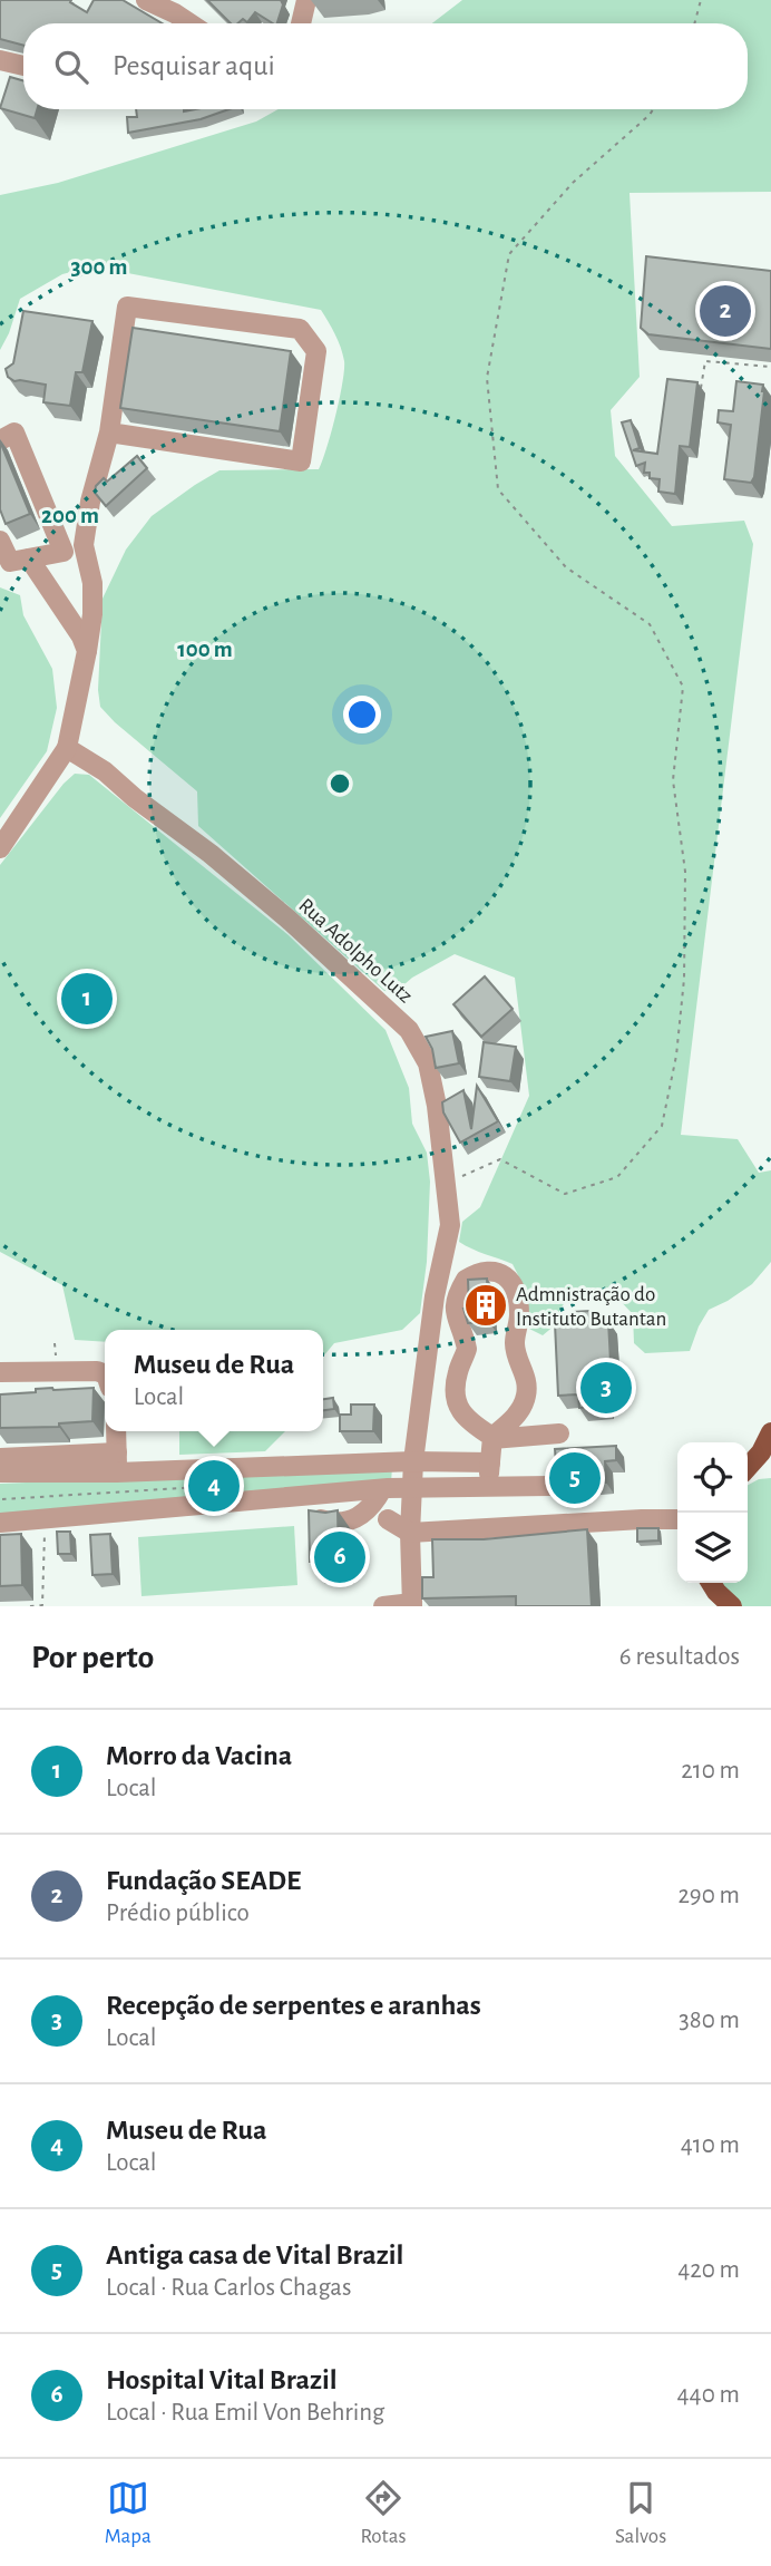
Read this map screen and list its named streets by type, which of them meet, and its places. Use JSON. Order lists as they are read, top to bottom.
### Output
{
  "streets": {
    "street": ["Rua Adolpho Lutz"]
  },
  "places": {
    "building": ["Admnistração do Instituto Butantan"]
  },
  "page": {
    "search": "Pesquisar aqui",
    "pins": [
      "2",
      "1",
      "3",
      "5",
      "4",
      "6"
    ],
    "popup": ["Museu de Rua", "Local"],
    "heading": ["Por perto", "6 resultados"],
    "list": [
      {
        "mark": "1",
        "name": "Morro da Vacina",
        "note": "Local",
        "value": "210 m"
      },
      {
        "mark": "2",
        "name": "Fundação SEADE",
        "note": "Prédio público",
        "value": "290 m"
      },
      {
        "mark": "3",
        "name": "Recepção de serpentes e aranhas",
        "note": "Local",
        "value": "380 m"
      },
      {
        "mark": "4",
        "name": "Museu de Rua",
        "note": "Local",
        "value": "410 m"
      },
      {
        "mark": "5",
        "name": "Antiga casa de Vital Brazil",
        "note": "Local · Rua Carlos Chagas",
        "value": "420 m"
      },
      {
        "mark": "6",
        "name": "Hospital Vital Brazil",
        "note": "Local · Rua Emil Von Behring",
        "value": "440 m"
      }
    ],
    "nav": ["Mapa", "Rotas", "Salvos"]
  },
  "rings": ["300 m", "200 m", "100 m"]
}
